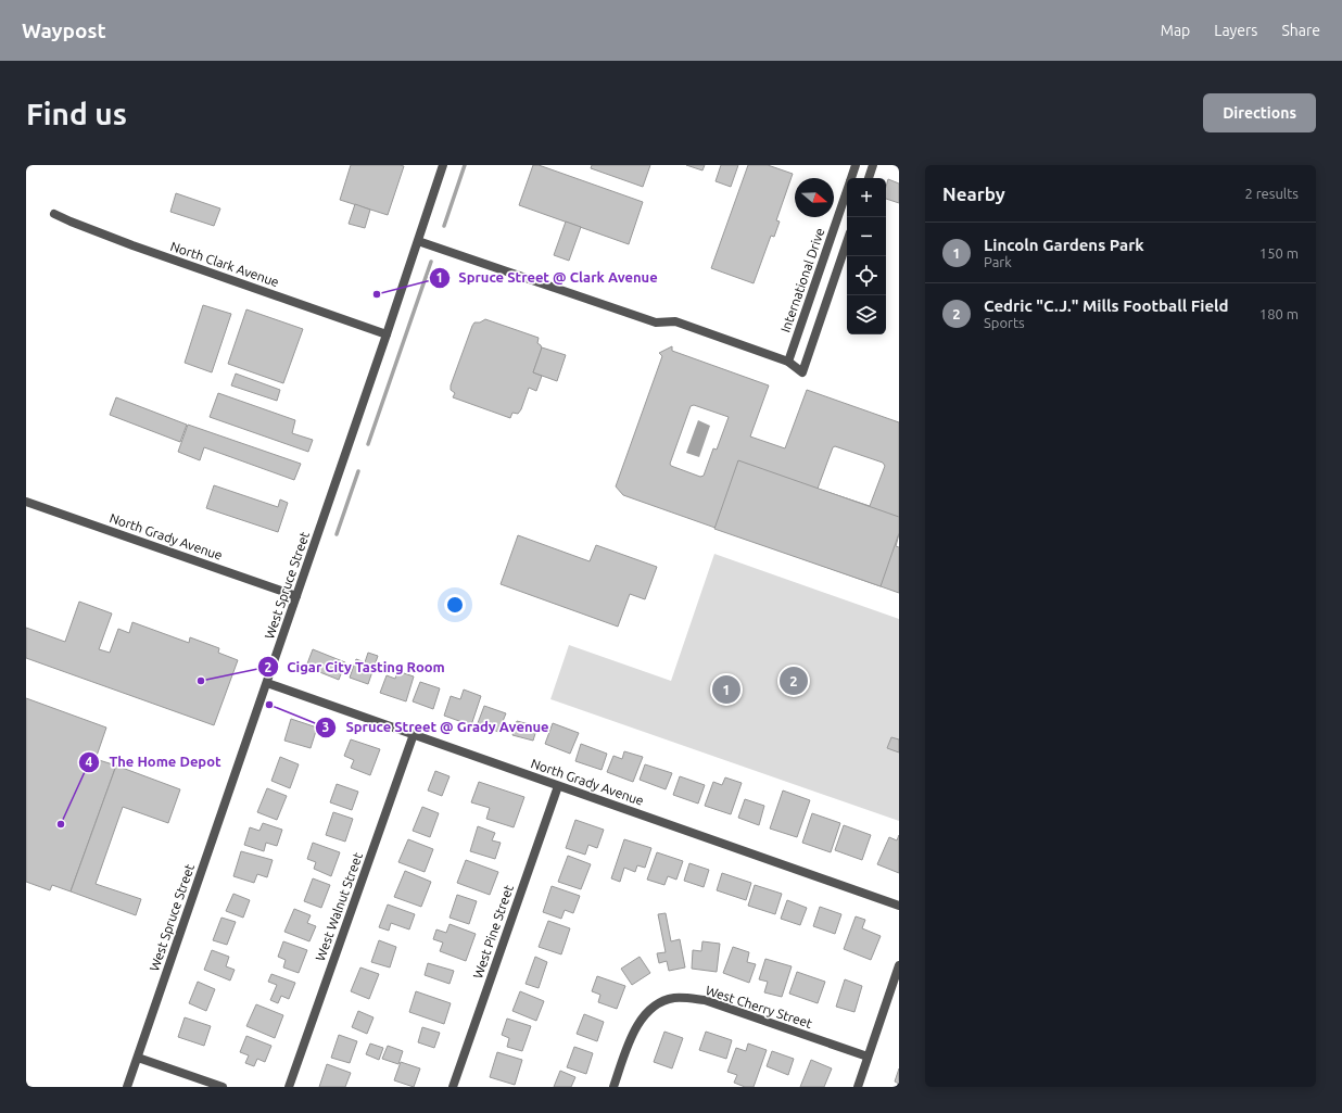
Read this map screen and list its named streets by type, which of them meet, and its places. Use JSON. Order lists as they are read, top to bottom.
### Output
{
  "streets": {
    "street": [
      "North Clark Avenue",
      "International Drive",
      "North Grady Avenue",
      "West Spruce Street",
      "West Walnut Street",
      "West Pine Street",
      "West Cherry Street"
    ]
  },
  "crossings": [
    ["North Clark Avenue", "West Spruce Street"],
    ["North Grady Avenue", "West Spruce Street"],
    ["North Grady Avenue", "West Walnut Street"],
    ["North Grady Avenue", "West Pine Street"]
  ],
  "places": [
    "Spruce Street @ Clark Avenue",
    "Cigar City Tasting Room",
    "Spruce Street @ Grady Avenue",
    "The Home Depot"
  ],
  "north": "right",
  "page": {
    "header": "Waypost",
    "nav": ["Map", "Layers", "Share"],
    "buttons": "Directions",
    "title": "Find us",
    "heading": ["Nearby", "2 results"],
    "map_buttons": ["+", "−"],
    "list": [
      {
        "mark": "1",
        "name": "Lincoln Gardens Park",
        "note": "Park",
        "value": "150 m"
      },
      {
        "mark": "2",
        "name": "Cedric \"C.J.\" Mills Football Field",
        "note": "Sports",
        "value": "180 m"
      }
    ],
    "pins": ["2", "1"]
  }
}
